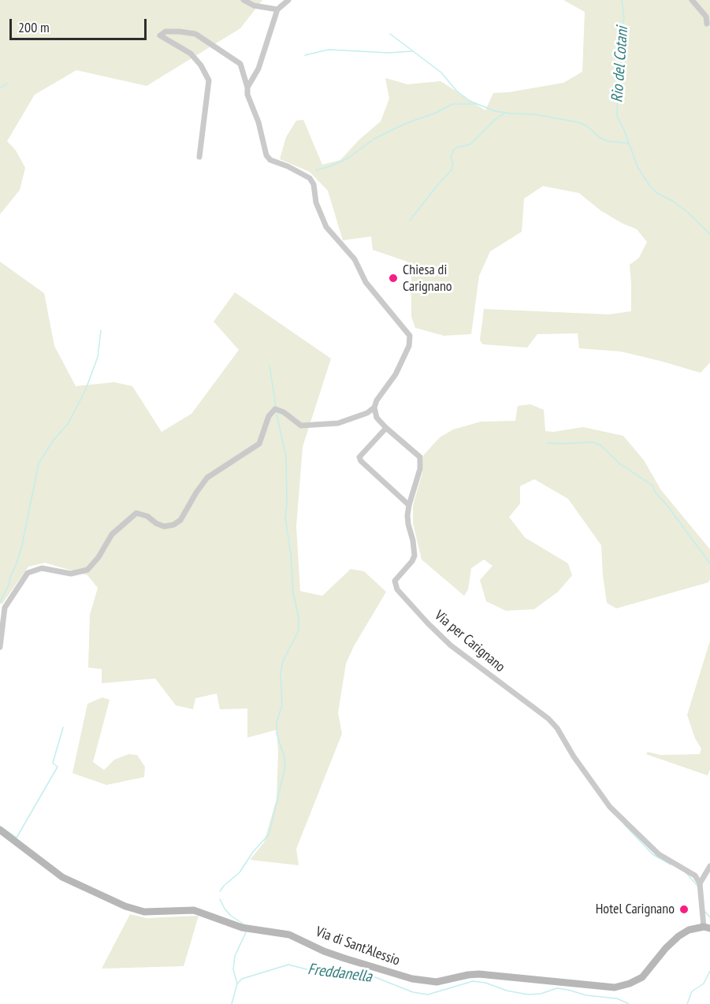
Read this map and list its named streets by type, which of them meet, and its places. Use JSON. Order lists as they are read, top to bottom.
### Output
{
  "streets": {
    "street": ["Via per Carignano", "Via di Sant'Alessio"]
  },
  "water": ["Rio del Cotani", "Freddanella"],
  "places": ["Chiesa di Carignano", "Hotel Carignano"],
  "scale_bar": "200 m"
}
